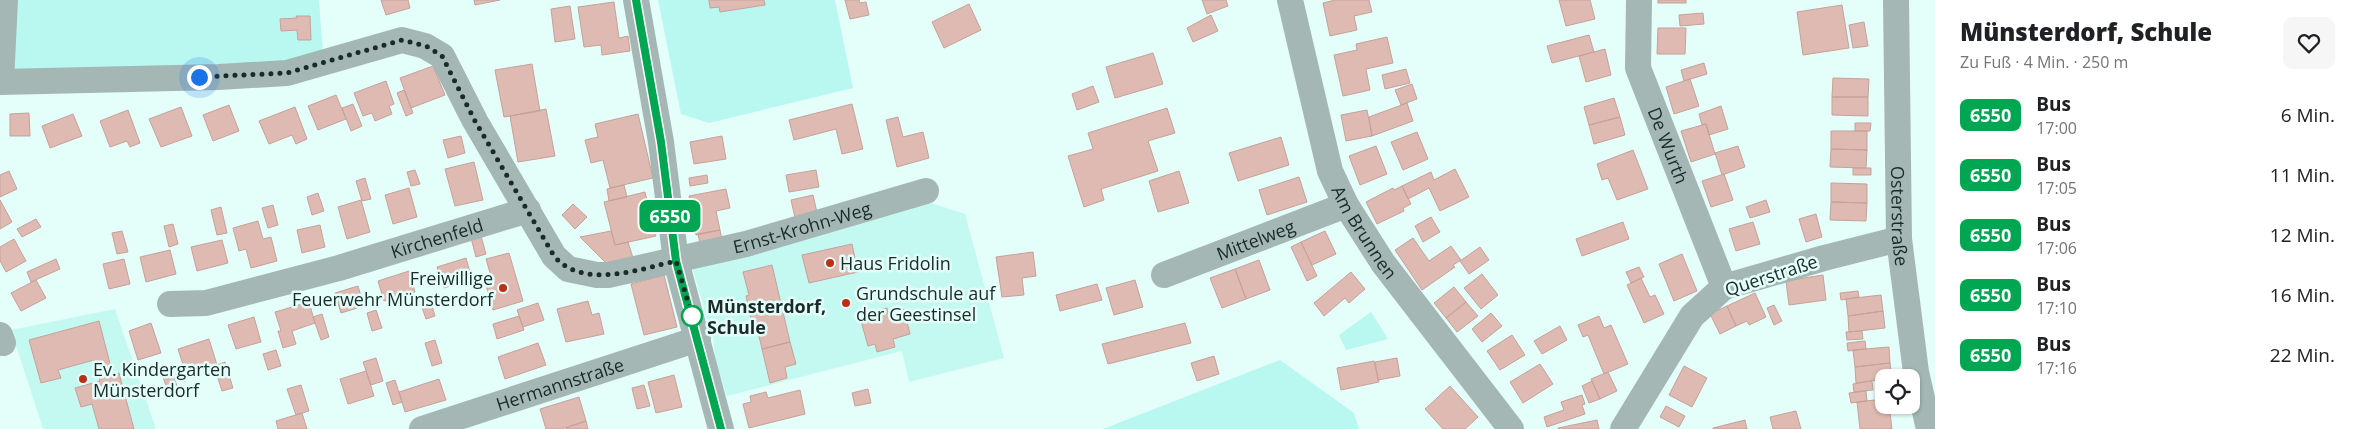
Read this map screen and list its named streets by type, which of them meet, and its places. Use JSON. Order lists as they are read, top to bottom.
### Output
{
  "streets": {
    "street": [
      "De Wurth",
      "Osterstraße",
      "Ernst-Krohn-Weg",
      "Am Brunnen",
      "Kirchenfeld",
      "Mittelweg",
      "Querstraße",
      "Hermannstraße"
    ]
  },
  "crossings": [
    ["De Wurth", "Querstraße"],
    ["Osterstraße", "Querstraße"],
    ["Ernst-Krohn-Weg", "Kirchenfeld"],
    ["Am Brunnen", "Mittelweg"]
  ],
  "places": [
    "Haus Fridolin",
    "Freiwillige Feuerwehr Münsterdorf",
    "Grundschule auf der Geestinsel",
    "Münsterdorf, Schule",
    "Ev. Kindergarten Münsterdorf"
  ],
  "lines": ["bus line 6550"],
  "page": {
    "on_map": "6550",
    "heading": ["Münsterdorf, Schule", "Zu Fuß · 4 Min. · 250 m"],
    "list": [
      {
        "mark": "6550",
        "name": "Bus",
        "note": "17:00",
        "value": "6 Min."
      },
      {
        "mark": "6550",
        "name": "Bus",
        "note": "17:05",
        "value": "11 Min."
      },
      {
        "mark": "6550",
        "name": "Bus",
        "note": "17:06",
        "value": "12 Min."
      },
      {
        "mark": "6550",
        "name": "Bus",
        "note": "17:10",
        "value": "16 Min."
      },
      {
        "mark": "6550",
        "name": "Bus",
        "note": "17:16",
        "value": "22 Min."
      }
    ]
  }
}
